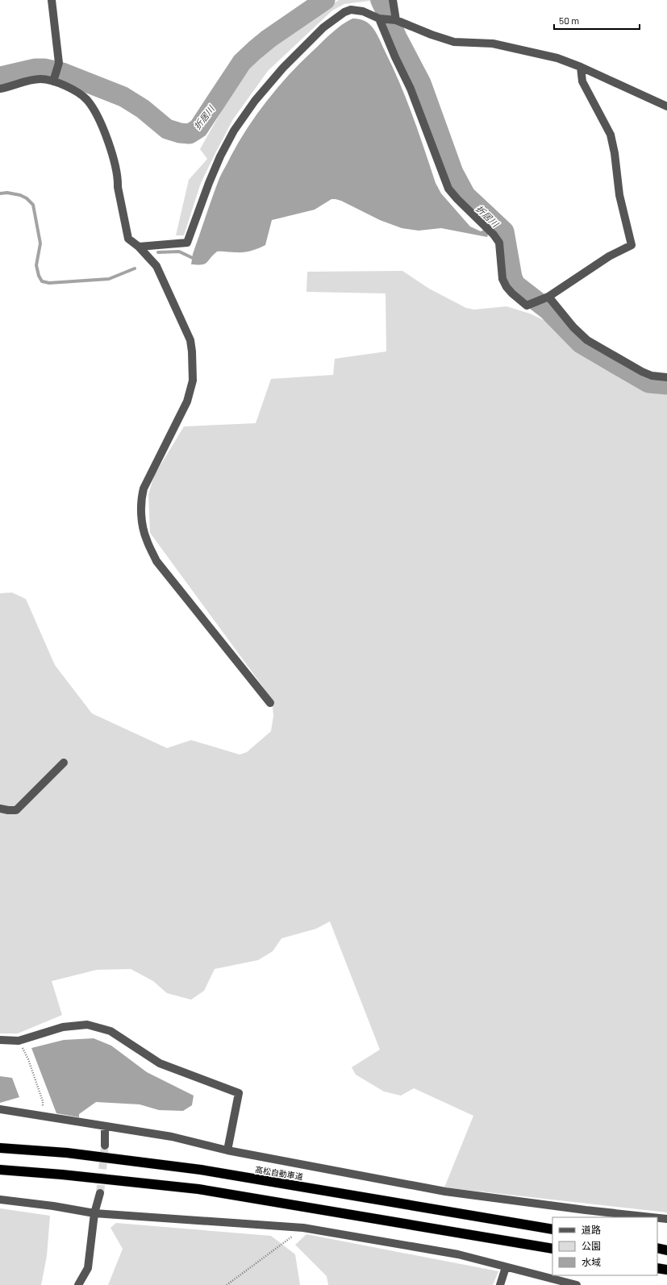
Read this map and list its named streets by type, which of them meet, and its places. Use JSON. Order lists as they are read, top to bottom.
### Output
{
  "streets": {
    "highway": ["高松自動車道"]
  },
  "water": ["折居川"],
  "legend": ["道路", "公園", "水域"],
  "scale_bar": "50 m"
}
